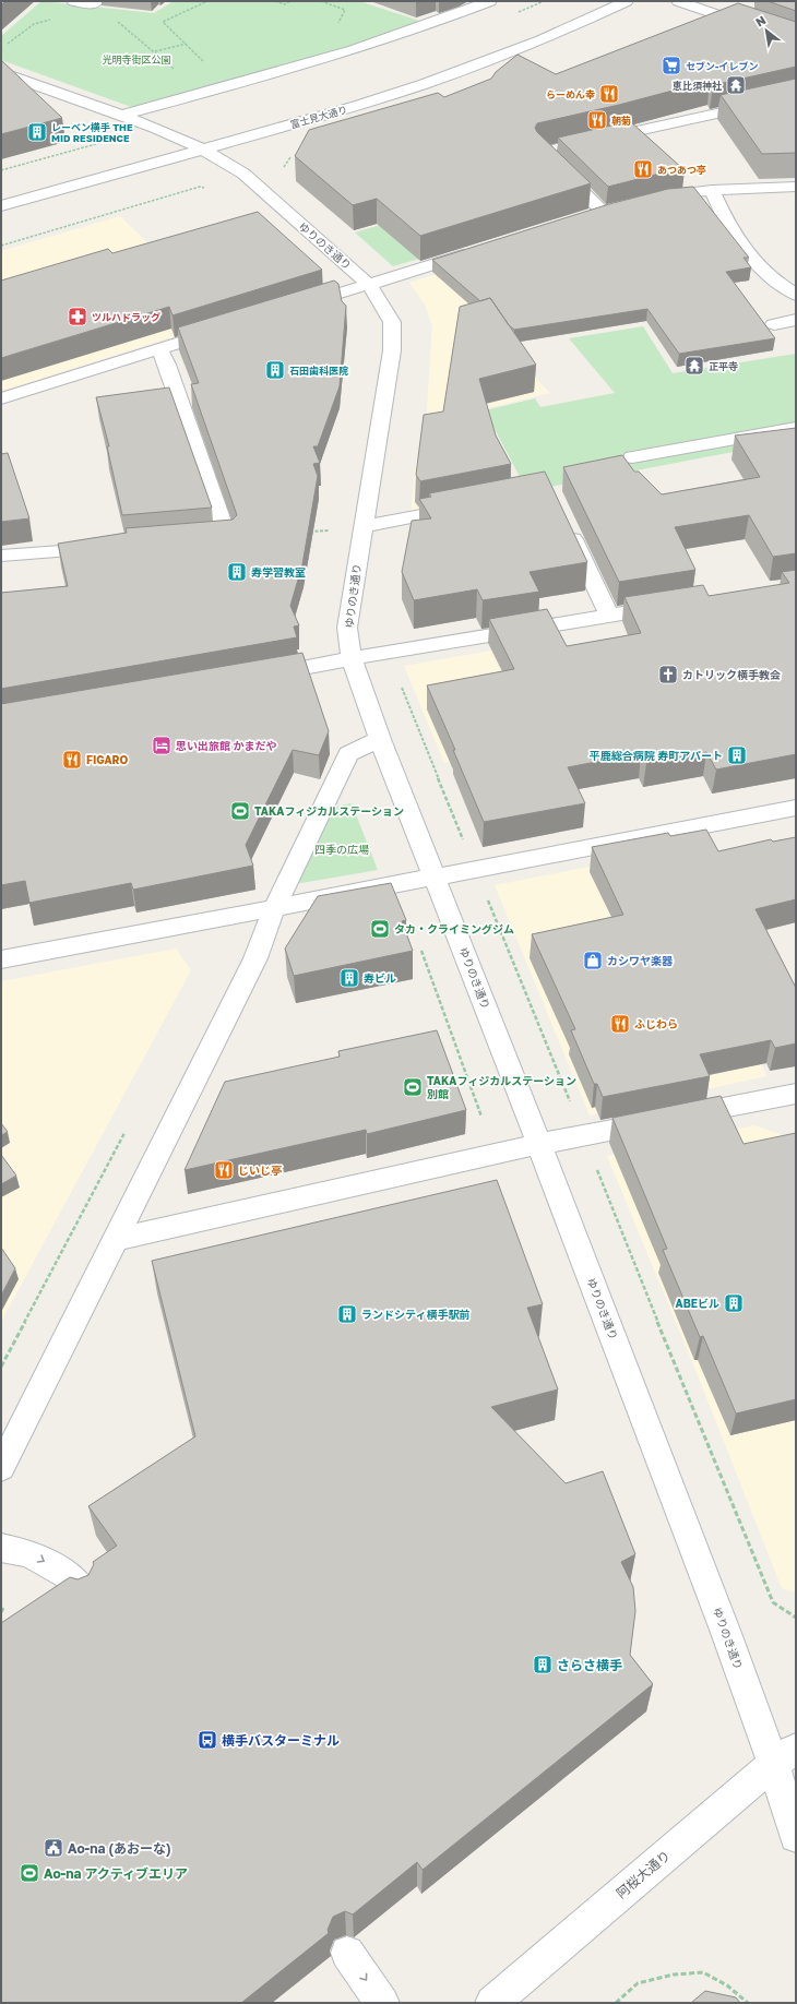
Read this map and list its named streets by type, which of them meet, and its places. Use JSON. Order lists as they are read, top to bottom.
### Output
{
  "streets": {
    "street": ["富士見大通り", "ゆりのき通り", "阿桜大通り"]
  },
  "crossings": [
    ["富士見大通り", "ゆりのき通り"],
    ["ゆりのき通り", "阿桜大通り"]
  ],
  "parks": ["光明寺街区公園", "四季の広場"],
  "places": {
    "supermarket": ["セブン-イレブン"],
    "temple": ["恵比須神社", "正平寺"],
    "restaurant": [
      "らーめん幸",
      "朝菊",
      "あつあつ亭",
      "FIGARO",
      "ふじわら",
      "じいじ亭"
    ],
    "building": [
      "レーベン横手 THE MID RESIDENCE",
      "石田歯科医院",
      "寿学習教室",
      "平鹿総合病院 寿町アパート",
      "寿ビル",
      "ABEビル",
      "ランドシティ横手駅前",
      "さらさ横手"
    ],
    "pharmacy": ["ツルハドラッグ"],
    "church": ["カトリック横手教会"],
    "hotel": ["思い出旅館 かまだや"],
    "sports": [
      "TAKAフィジカルステーション",
      "タカ・クライミングジム",
      "TAKAフィジカルステーション 別館",
      "Ao-na アクティブエリア"
    ],
    "shop": ["カシワヤ楽器"],
    "bus stop": ["横手バスターミナル"],
    "public building": ["Ao-na (あおーな)"]
  },
  "north": "top left"
}
